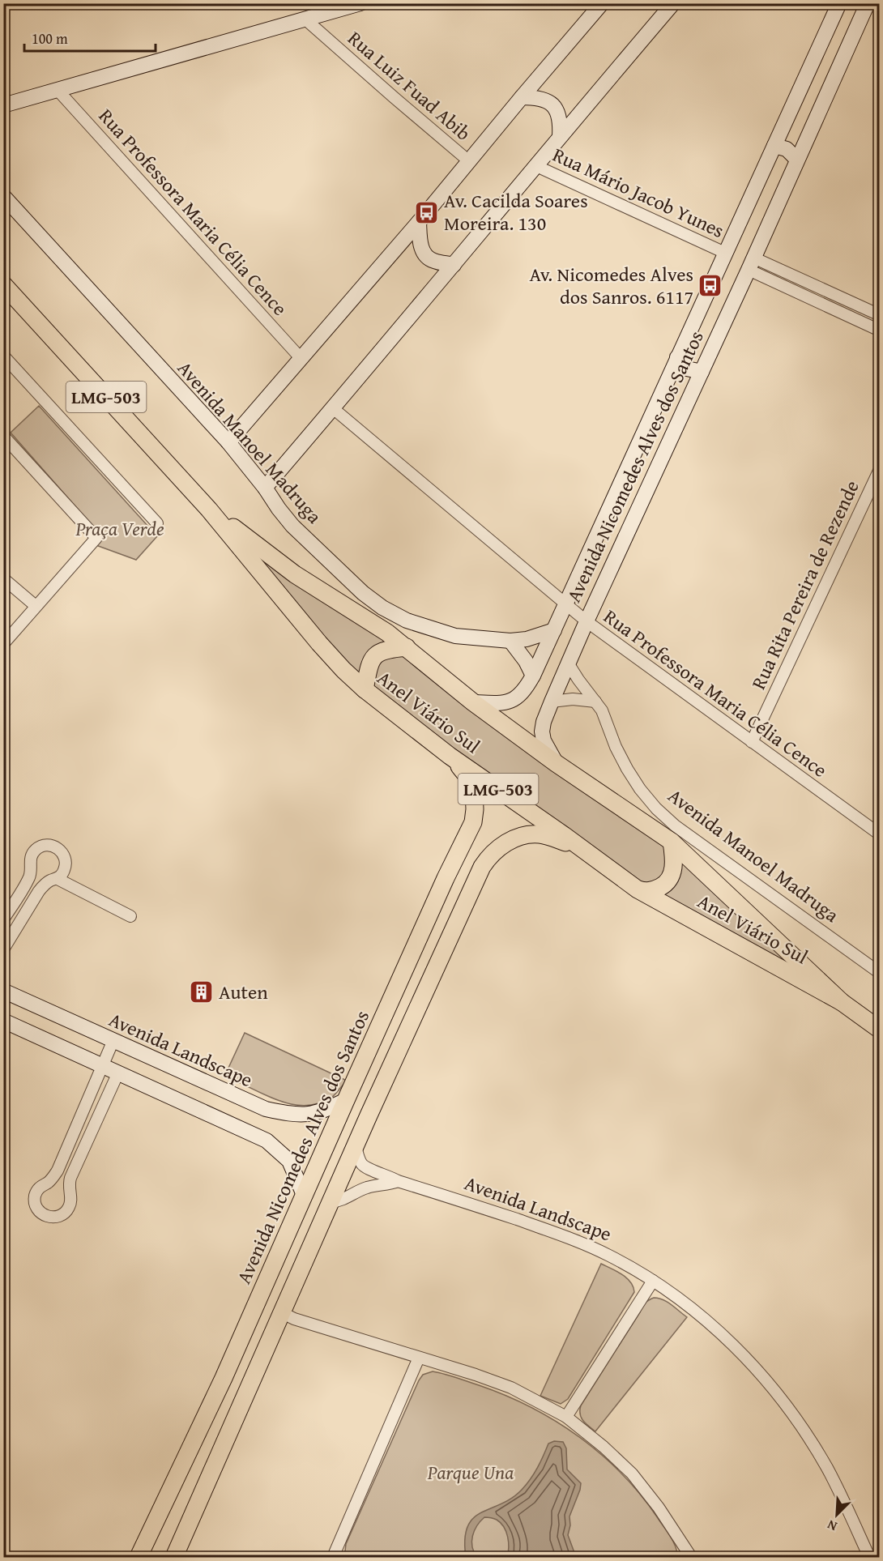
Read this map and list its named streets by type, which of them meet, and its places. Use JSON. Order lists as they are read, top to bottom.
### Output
{
  "streets": {
    "main road": ["LMG-503", "Avenida Nicomedes Alves dos Santos", "Anel Viário Sul"],
    "street": [
      "Rua Luiz Fuad Abib",
      "Rua Mário Jacob Yunes",
      "Rua Professora Maria Célia Cence",
      "Avenida Manoel Madruga",
      "Rua Rita Pereira de Rezende",
      "Avenida Landscape"
    ]
  },
  "crossings": [
    ["Rua Mário Jacob Yunes", "Avenida Nicomedes Alves dos Santos"],
    ["Rua Professora Maria Célia Cence", "Avenida Nicomedes Alves dos Santos"],
    ["Rua Professora Maria Célia Cence", "Rua Rita Pereira de Rezende"],
    ["Avenida Manoel Madruga", "Avenida Nicomedes Alves dos Santos"],
    ["Avenida Nicomedes Alves dos Santos", "Anel Viário Sul"],
    ["Avenida Nicomedes Alves dos Santos", "Avenida Landscape"]
  ],
  "parks": ["Praça Verde", "Parque Una"],
  "places": {
    "bus stop": ["Av. Cacilda Soares Moreira. 130", "Av. Nicomedes Alves dos Sanros. 6117"],
    "building": ["Auten"]
  },
  "scale_bar": "100 m",
  "north": "bottom left"
}
